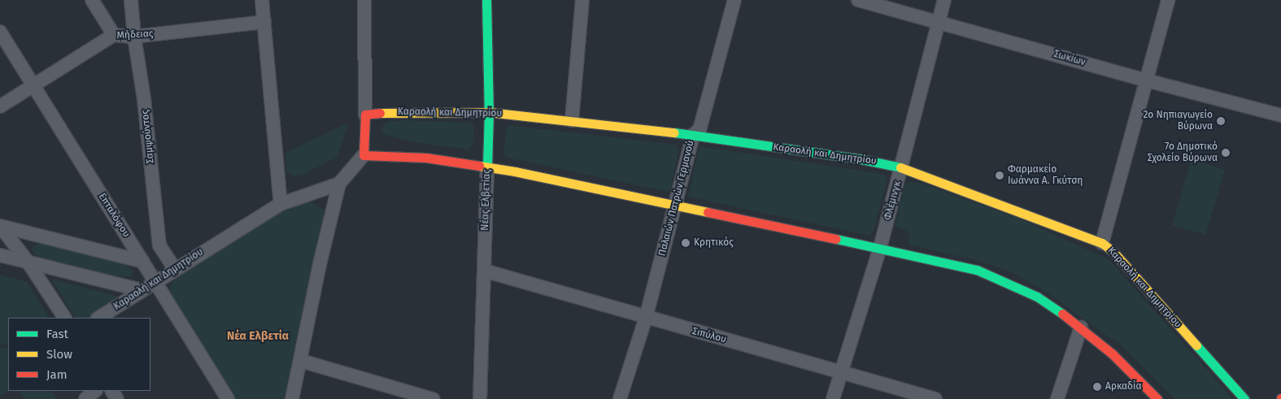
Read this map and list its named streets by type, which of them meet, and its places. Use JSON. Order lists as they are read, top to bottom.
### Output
{
  "streets": {
    "street": [
      "Μήδειας",
      "Σωκίων",
      "Καραολή και Δημητρίου",
      "Σαμψούντος",
      "Παλαιών Πατρών Γερμανού",
      "Νέας Ελβετίας",
      "Φλέμινγκ",
      "Επταλόφου",
      "Σιπύλου"
    ]
  },
  "crossings": [
    ["Μήδειας", "Σαμψούντος"],
    ["Μήδειας", "Επταλόφου"],
    ["Σωκίων", "Φλέμινγκ"],
    ["Καραολή και Δημητρίου", "Σαμψούντος"],
    ["Καραολή και Δημητρίου", "Παλαιών Πατρών Γερμανού"],
    ["Καραολή και Δημητρίου", "Νέας Ελβετίας"],
    ["Καραολή και Δημητρίου", "Φλέμινγκ"],
    ["Καραολή και Δημητρίου", "Επταλόφου"],
    ["Παλαιών Πατρών Γερμανού", "Σιπύλου"],
    ["Νέας Ελβετίας", "Σιπύλου"],
    ["Φλέμινγκ", "Σιπύλου"]
  ],
  "districts": ["Νέα Ελβετία"],
  "places": [
    "2ο Νηπιαγωγείο Βύρωνα",
    "7ο Δημοτικό Σχολείο Βύρωνα",
    "Φαρμακείο Ιωάννα Α. Γκύτση",
    "Κρητικός",
    "Αρκαδία"
  ],
  "legend": ["Fast", "Slow", "Jam"]
}
